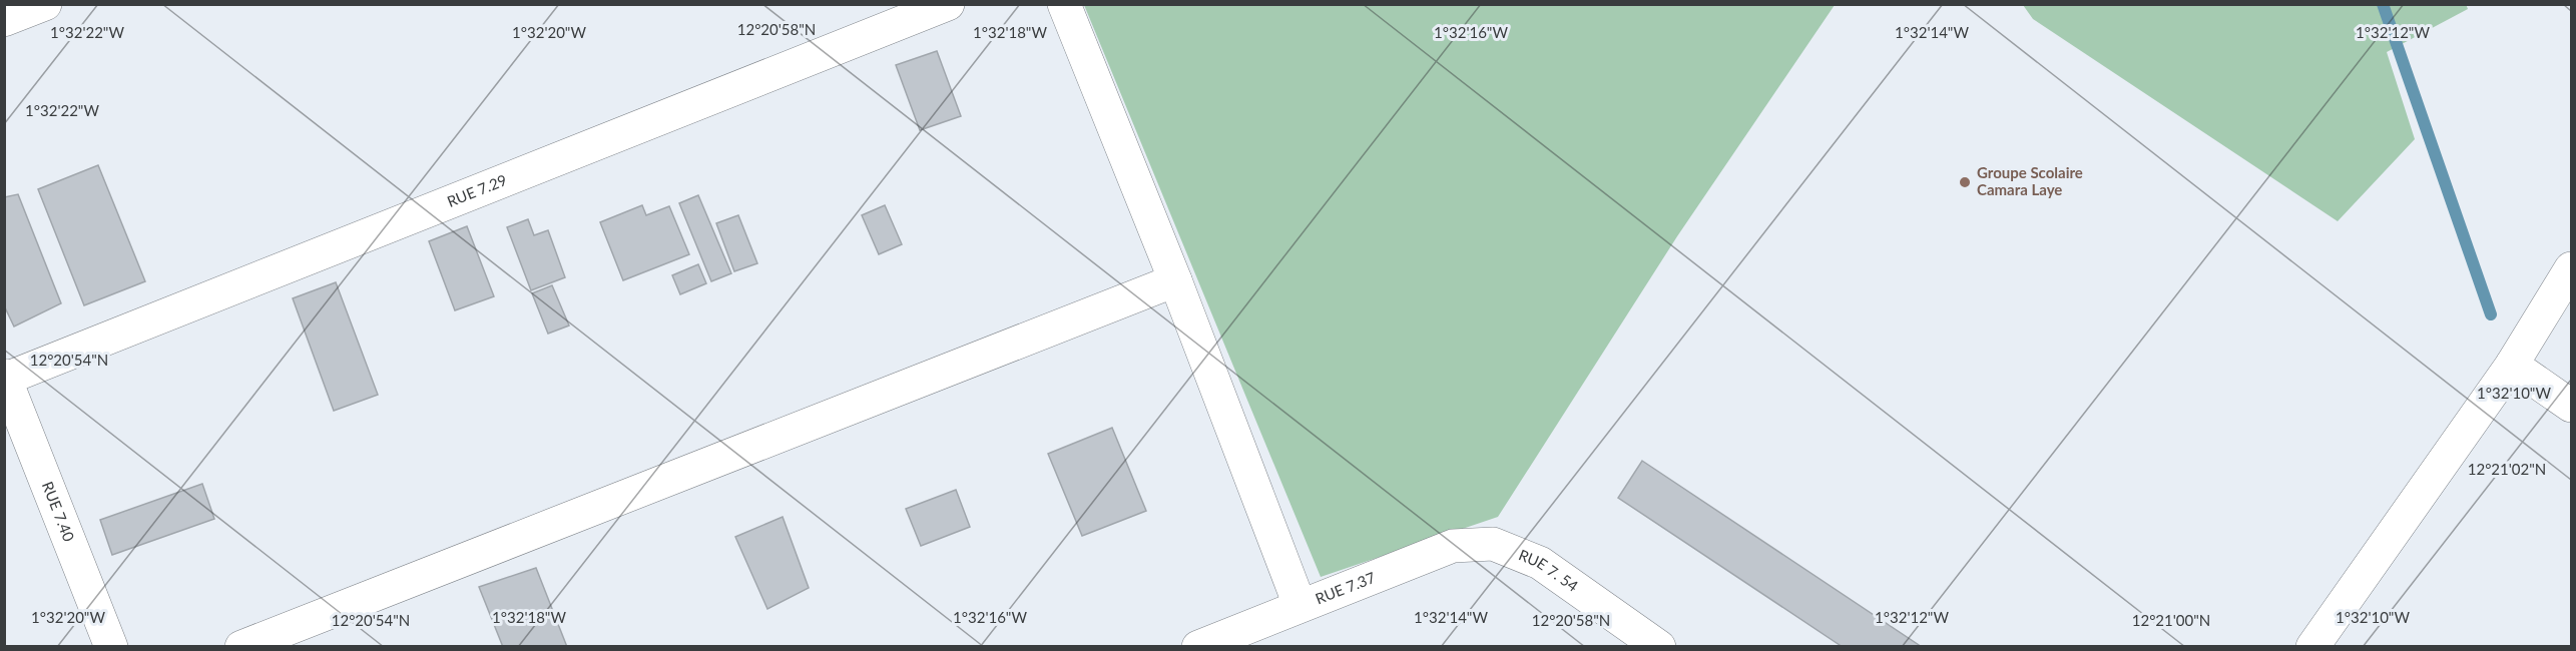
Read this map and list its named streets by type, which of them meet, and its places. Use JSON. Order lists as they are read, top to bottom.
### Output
{
  "streets": {
    "street": [
      "RUE 7.29",
      "RUE 7.40",
      "RUE 7. 54",
      "RUE 7.37"
    ]
  },
  "crossings": [
    ["RUE 7.29", "RUE 7.40"],
    ["RUE 7. 54", "RUE 7.37"]
  ],
  "places": ["Groupe Scolaire Camara Laye"],
  "coordinates": [
    "12°20'58\"N",
    "1°32'22\"W",
    "1°32'18\"W",
    "1°32'16\"W",
    "1°32'14\"W",
    "1°32'20\"W",
    "1°32'12\"W",
    "12°20'54\"N",
    "1°32'10\"W",
    "12°21'02\"N",
    "12°21'00\"N"
  ]
}
